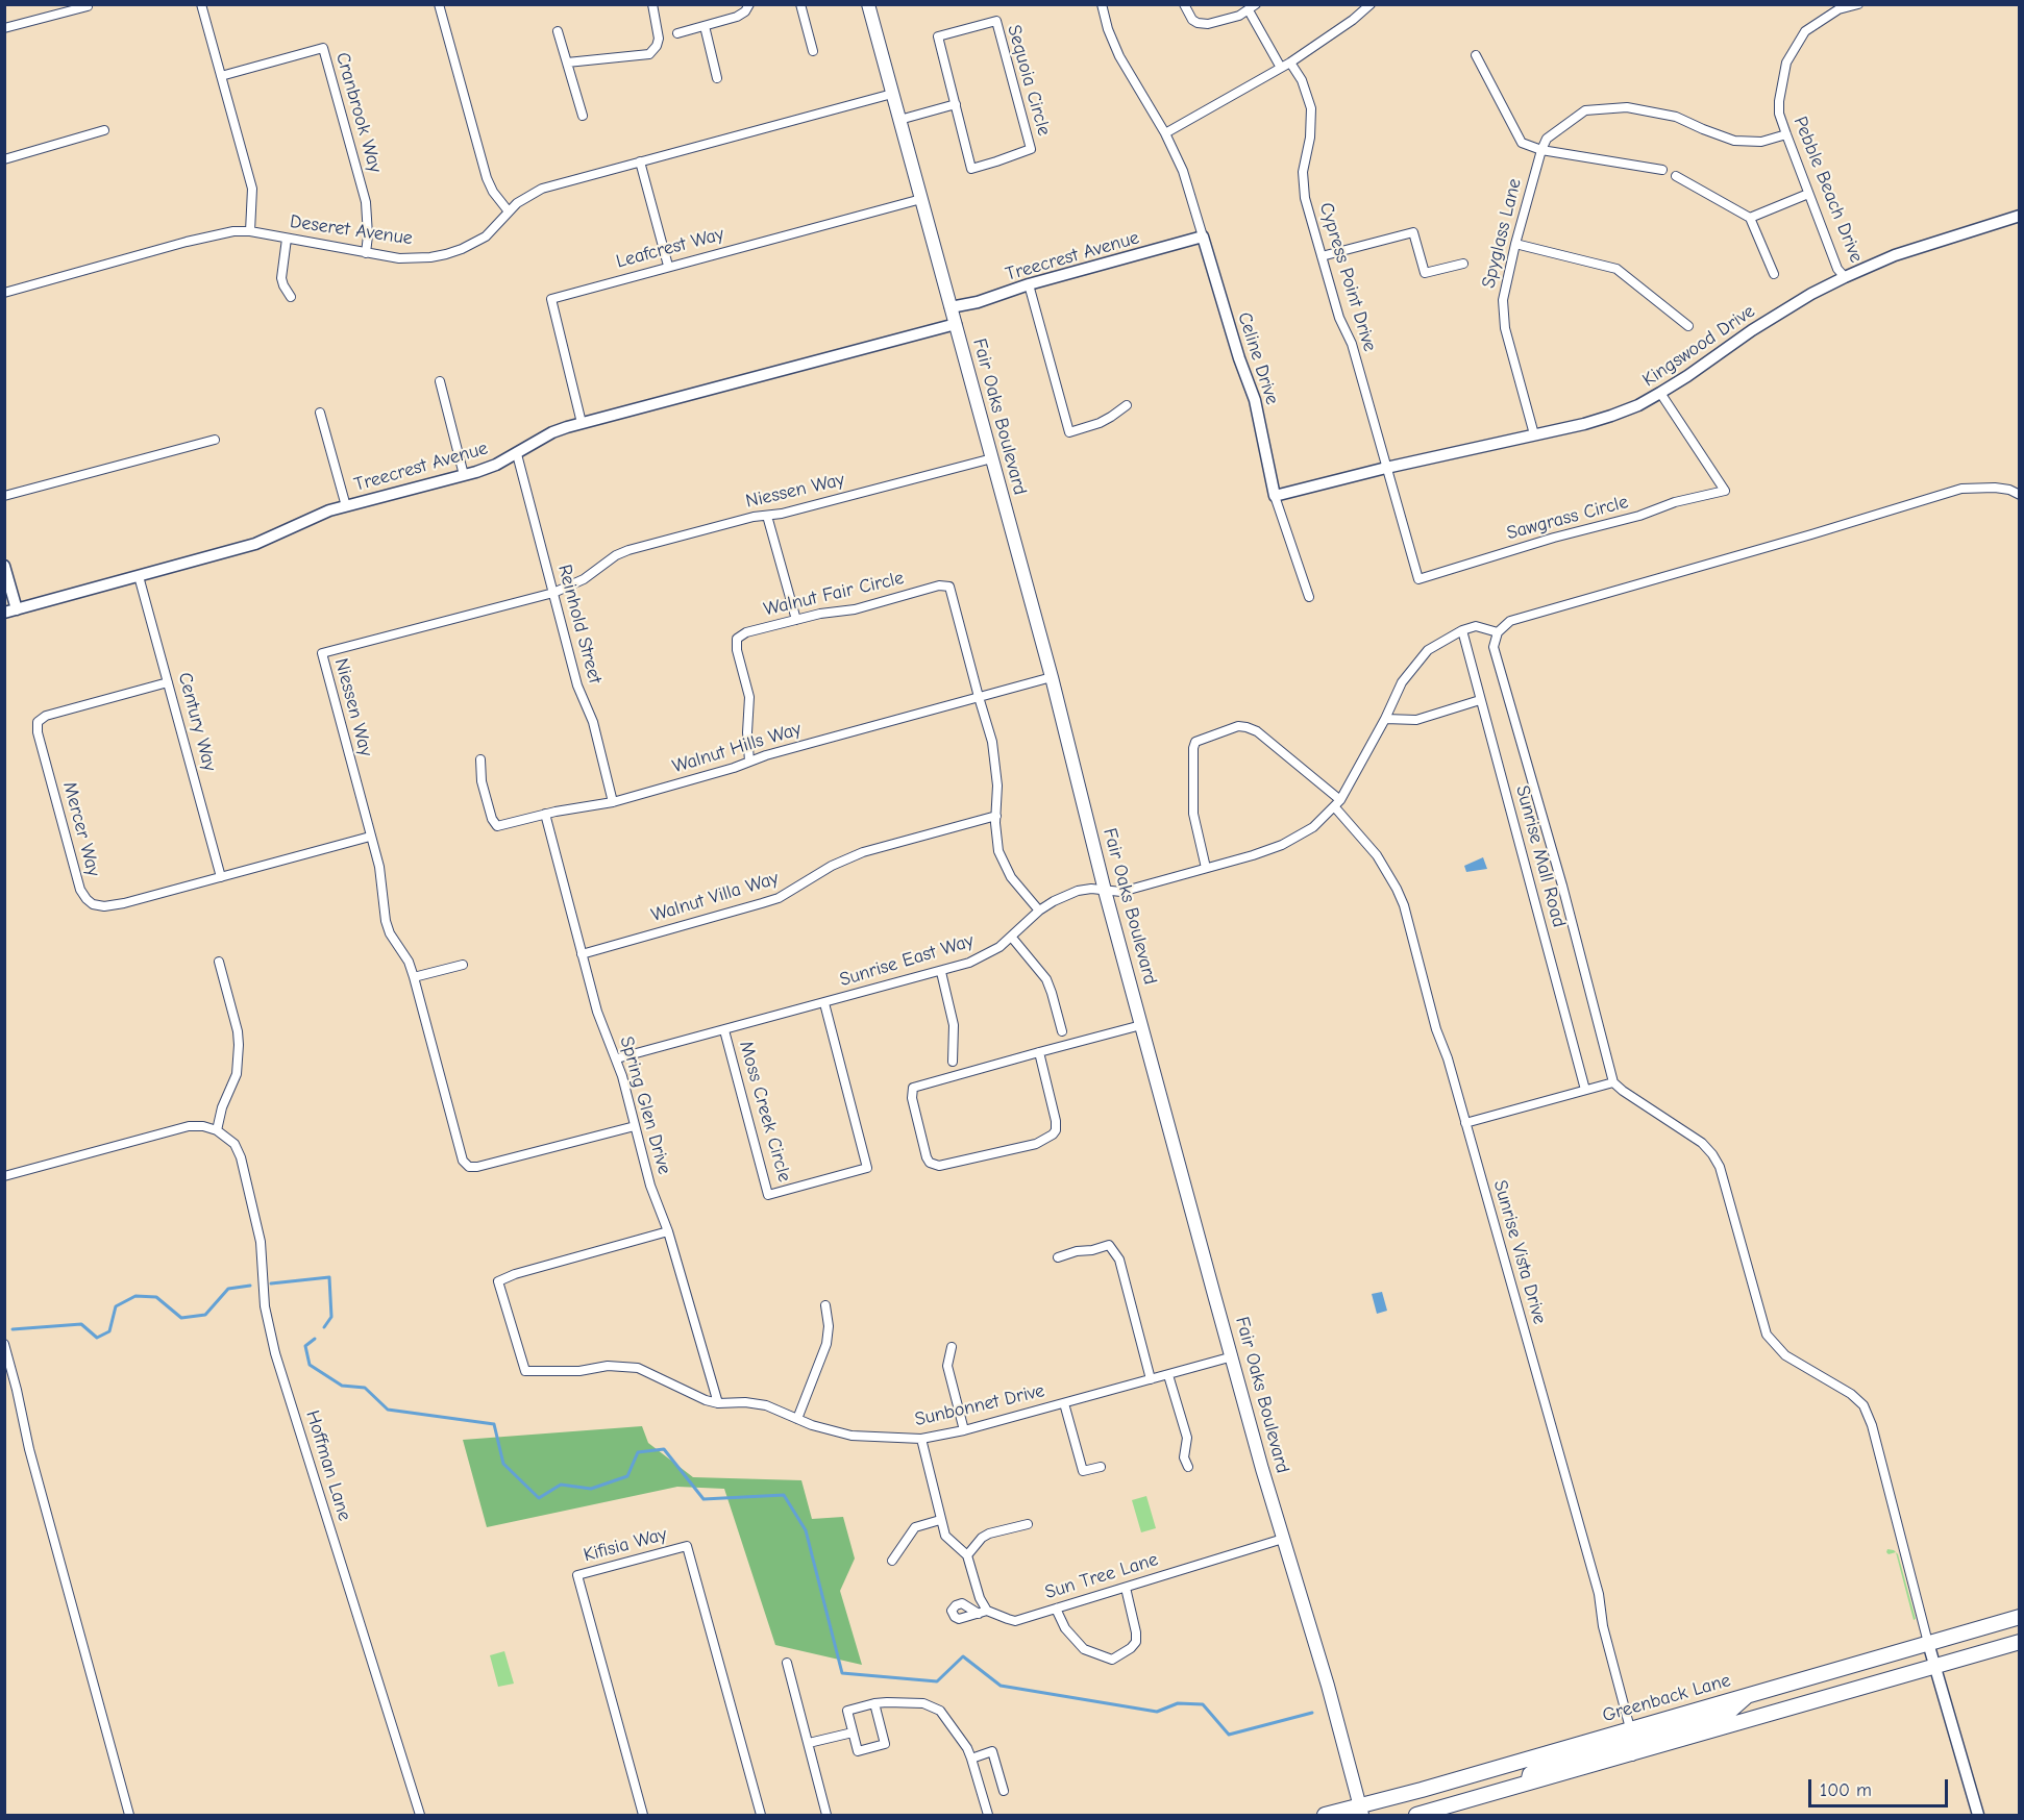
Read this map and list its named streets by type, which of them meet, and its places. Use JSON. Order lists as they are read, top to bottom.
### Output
{
  "streets": {
    "main road": ["Fair Oaks Boulevard", "Greenback Lane"],
    "street": [
      "Sequoia Circle",
      "Cranbrook Way",
      "Pebble Beach Drive",
      "Deseret Avenue",
      "Spyglass Lane",
      "Leafcrest Way",
      "Treecrest Avenue",
      "Cypress Point Drive",
      "Kingswood Drive",
      "Celine Drive",
      "Niessen Way",
      "Sawgrass Circle",
      "Walnut Fair Circle",
      "Reinhold Street",
      "Century Way",
      "Walnut Hills Way",
      "Mercer Way",
      "Sunrise Mall Road",
      "Walnut Villa Way",
      "Sunrise East Way",
      "Spring Glen Drive",
      "Moss Creek Circle",
      "Sunrise Vista Drive",
      "Sunbonnet Drive",
      "Hoffman Lane",
      "Kifisia Way",
      "Sun Tree Lane"
    ]
  },
  "crossings": [
    ["Cranbrook Way", "Deseret Avenue"],
    ["Pebble Beach Drive", "Spyglass Lane"],
    ["Pebble Beach Drive", "Kingswood Drive"],
    ["Deseret Avenue", "Fair Oaks Boulevard"],
    ["Spyglass Lane", "Kingswood Drive"],
    ["Leafcrest Way", "Treecrest Avenue"],
    ["Leafcrest Way", "Fair Oaks Boulevard"],
    ["Treecrest Avenue", "Celine Drive"],
    ["Treecrest Avenue", "Fair Oaks Boulevard"],
    ["Treecrest Avenue", "Reinhold Street"],
    ["Treecrest Avenue", "Century Way"],
    ["Cypress Point Drive", "Kingswood Drive"],
    ["Cypress Point Drive", "Sawgrass Circle"],
    ["Kingswood Drive", "Celine Drive"],
    ["Kingswood Drive", "Sawgrass Circle"],
    ["Fair Oaks Boulevard", "Niessen Way"],
    ["Fair Oaks Boulevard", "Walnut Hills Way"],
    ["Fair Oaks Boulevard", "Sunrise East Way"],
    ["Fair Oaks Boulevard", "Sunbonnet Drive"],
    ["Fair Oaks Boulevard", "Sun Tree Lane"],
    ["Fair Oaks Boulevard", "Greenback Lane"],
    ["Niessen Way", "Reinhold Street"],
    ["Niessen Way", "Mercer Way"],
    ["Niessen Way", "Spring Glen Drive"],
    ["Walnut Fair Circle", "Walnut Hills Way"],
    ["Reinhold Street", "Walnut Hills Way"],
    ["Century Way", "Mercer Way"],
    ["Walnut Hills Way", "Spring Glen Drive"],
    ["Sunrise Mall Road", "Sunrise East Way"],
    ["Walnut Villa Way", "Spring Glen Drive"],
    ["Sunrise East Way", "Spring Glen Drive"],
    ["Sunrise East Way", "Moss Creek Circle"],
    ["Sunrise East Way", "Sunrise Vista Drive"],
    ["Spring Glen Drive", "Sunbonnet Drive"],
    ["Sunrise Vista Drive", "Greenback Lane"],
    ["Sunbonnet Drive", "Sun Tree Lane"]
  ],
  "scale_bar": "100 m"
}
